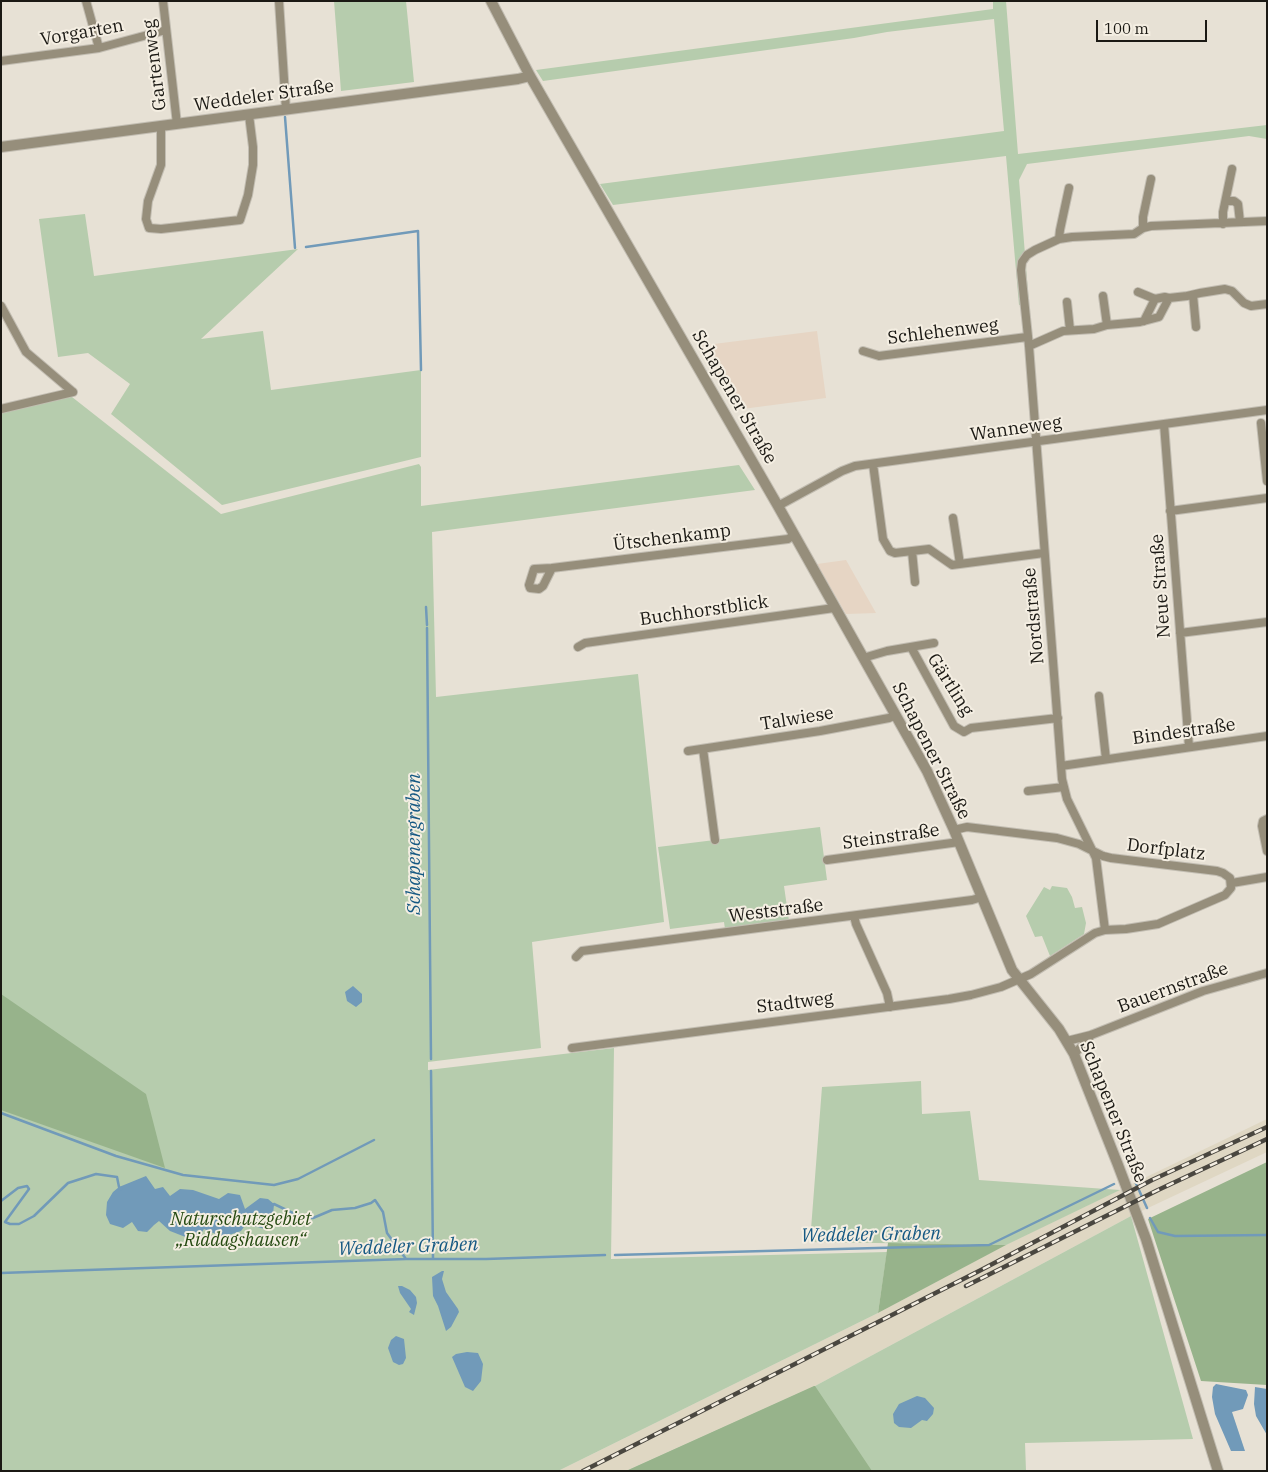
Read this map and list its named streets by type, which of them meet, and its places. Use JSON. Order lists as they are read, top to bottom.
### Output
{
  "streets": {
    "street": [
      "Vorgarten",
      "Gartenweg",
      "Weddeler Straße",
      "Schlehenweg",
      "Schapener Straße",
      "Wanneweg",
      "Ütschenkamp",
      "Neue Straße",
      "Buchhorstblick",
      "Nordstraße",
      "Gärtling",
      "Talwiese",
      "Bindestraße",
      "Steinstraße",
      "Dorfplatz",
      "Weststraße",
      "Bauernstraße",
      "Stadtweg"
    ]
  },
  "crossings": [
    ["Vorgarten", "Gartenweg"],
    ["Gartenweg", "Weddeler Straße"],
    ["Weddeler Straße", "Schapener Straße"],
    ["Schlehenweg", "Nordstraße"],
    ["Schapener Straße", "Wanneweg"],
    ["Schapener Straße", "Ütschenkamp"],
    ["Schapener Straße", "Buchhorstblick"],
    ["Schapener Straße", "Gärtling"],
    ["Schapener Straße", "Talwiese"],
    ["Schapener Straße", "Steinstraße"],
    ["Schapener Straße", "Dorfplatz"],
    ["Schapener Straße", "Weststraße"],
    ["Schapener Straße", "Bauernstraße"],
    ["Schapener Straße", "Stadtweg"],
    ["Wanneweg", "Neue Straße"],
    ["Wanneweg", "Nordstraße"],
    ["Neue Straße", "Bindestraße"],
    ["Nordstraße", "Gärtling"],
    ["Nordstraße", "Bindestraße"],
    ["Nordstraße", "Dorfplatz"],
    ["Nordstraße", "Stadtweg"]
  ],
  "water": ["Schapenergraben", "Weddeler Graben"],
  "parks": ["Naturschutzgebiet „Riddagshausen“"],
  "scale_bar": "100 m"
}
